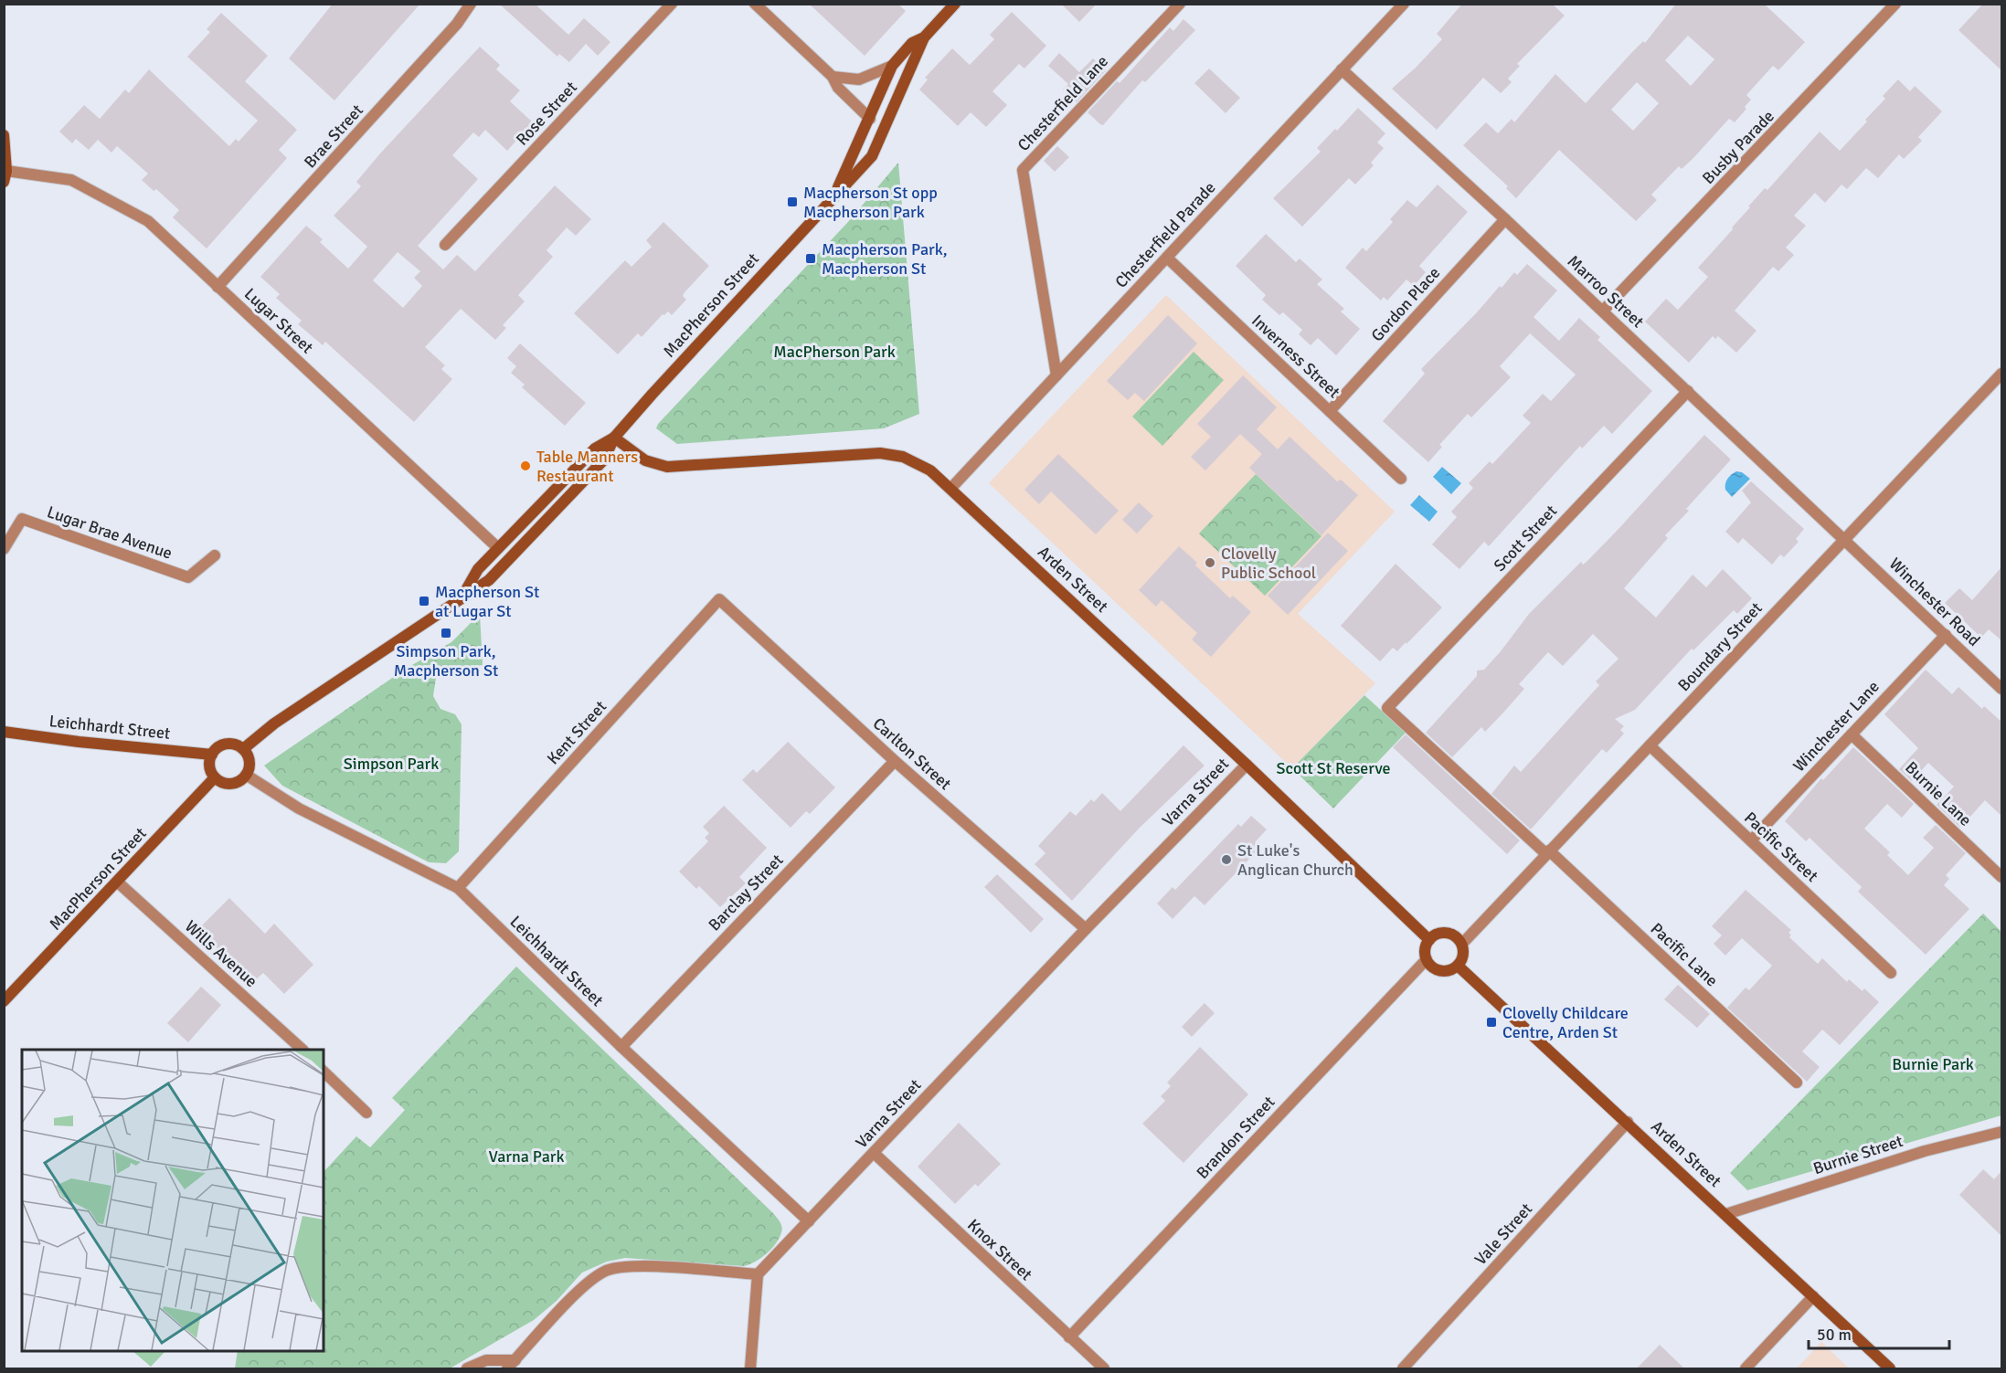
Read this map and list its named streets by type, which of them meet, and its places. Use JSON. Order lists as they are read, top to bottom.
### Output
{
  "streets": {
    "main road": ["MacPherson Street", "Arden Street", "Leichhardt Street"],
    "street": [
      "Chesterfield Lane",
      "Rose Street",
      "Brae Street",
      "Busby Parade",
      "Chesterfield Parade",
      "Marroo Street",
      "Gordon Place",
      "Lugar Street",
      "Inverness Street",
      "Lugar Brae Avenue",
      "Scott Street",
      "Winchester Road",
      "Boundary Street",
      "Winchester Lane",
      "Kent Street",
      "Carlton Street",
      "Varna Street",
      "Burnie Lane",
      "Pacific Street",
      "Barclay Street",
      "Wills Avenue",
      "Pacific Lane",
      "Brandon Street",
      "Burnie Street",
      "Vale Street",
      "Knox Street"
    ]
  },
  "crossings": [
    ["Chesterfield Lane", "Chesterfield Parade"],
    ["Brae Street", "Lugar Street"],
    ["Busby Parade", "Marroo Street"],
    ["Chesterfield Parade", "Marroo Street"],
    ["Chesterfield Parade", "Inverness Street"],
    ["Chesterfield Parade", "Arden Street"],
    ["Marroo Street", "Gordon Place"],
    ["Marroo Street", "Scott Street"],
    ["Marroo Street", "Winchester Road"],
    ["Marroo Street", "Boundary Street"],
    ["Gordon Place", "Inverness Street"],
    ["MacPherson Street", "Lugar Street"],
    ["MacPherson Street", "Arden Street"],
    ["MacPherson Street", "Leichhardt Street"],
    ["MacPherson Street", "Wills Avenue"],
    ["Scott Street", "Pacific Lane"],
    ["Arden Street", "Boundary Street"],
    ["Arden Street", "Varna Street"],
    ["Arden Street", "Brandon Street"],
    ["Arden Street", "Burnie Street"],
    ["Arden Street", "Vale Street"],
    ["Winchester Road", "Boundary Street"],
    ["Winchester Road", "Winchester Lane"],
    ["Boundary Street", "Pacific Street"],
    ["Boundary Street", "Pacific Lane"],
    ["Boundary Street", "Brandon Street"],
    ["Winchester Lane", "Burnie Lane"],
    ["Winchester Lane", "Pacific Street"],
    ["Leichhardt Street", "Kent Street"],
    ["Leichhardt Street", "Varna Street"],
    ["Leichhardt Street", "Barclay Street"],
    ["Kent Street", "Carlton Street"],
    ["Carlton Street", "Varna Street"],
    ["Carlton Street", "Barclay Street"],
    ["Varna Street", "Knox Street"],
    ["Brandon Street", "Knox Street"]
  ],
  "parks": [
    "MacPherson Park",
    "Simpson Park",
    "Scott St Reserve",
    "Burnie Park",
    "Varna Park"
  ],
  "places": {
    "transit": [
      "Macpherson St opp Macpherson Park",
      "Macpherson Park, Macpherson St",
      "Macpherson St at Lugar St",
      "Simpson Park, Macpherson St",
      "Clovelly Childcare Centre, Arden St"
    ],
    "other": ["Table Manners Restaurant", "Clovelly Public School", "St Luke's Anglican Church"]
  },
  "scale_bar": "50 m"
}
